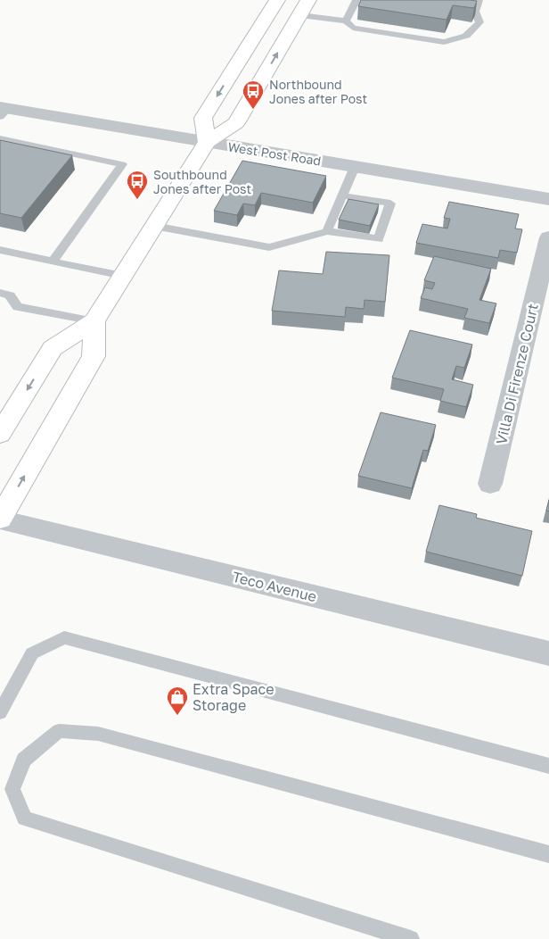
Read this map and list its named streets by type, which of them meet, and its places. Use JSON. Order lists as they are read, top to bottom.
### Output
{
  "streets": {
    "street": ["West Post Road", "Villa Di Firenze Court", "Teco Avenue"]
  },
  "places": {
    "bus stop": ["Northbound Jones after Post", "Southbound Jones after Post"],
    "shop": ["Extra Space Storage"]
  }
}
